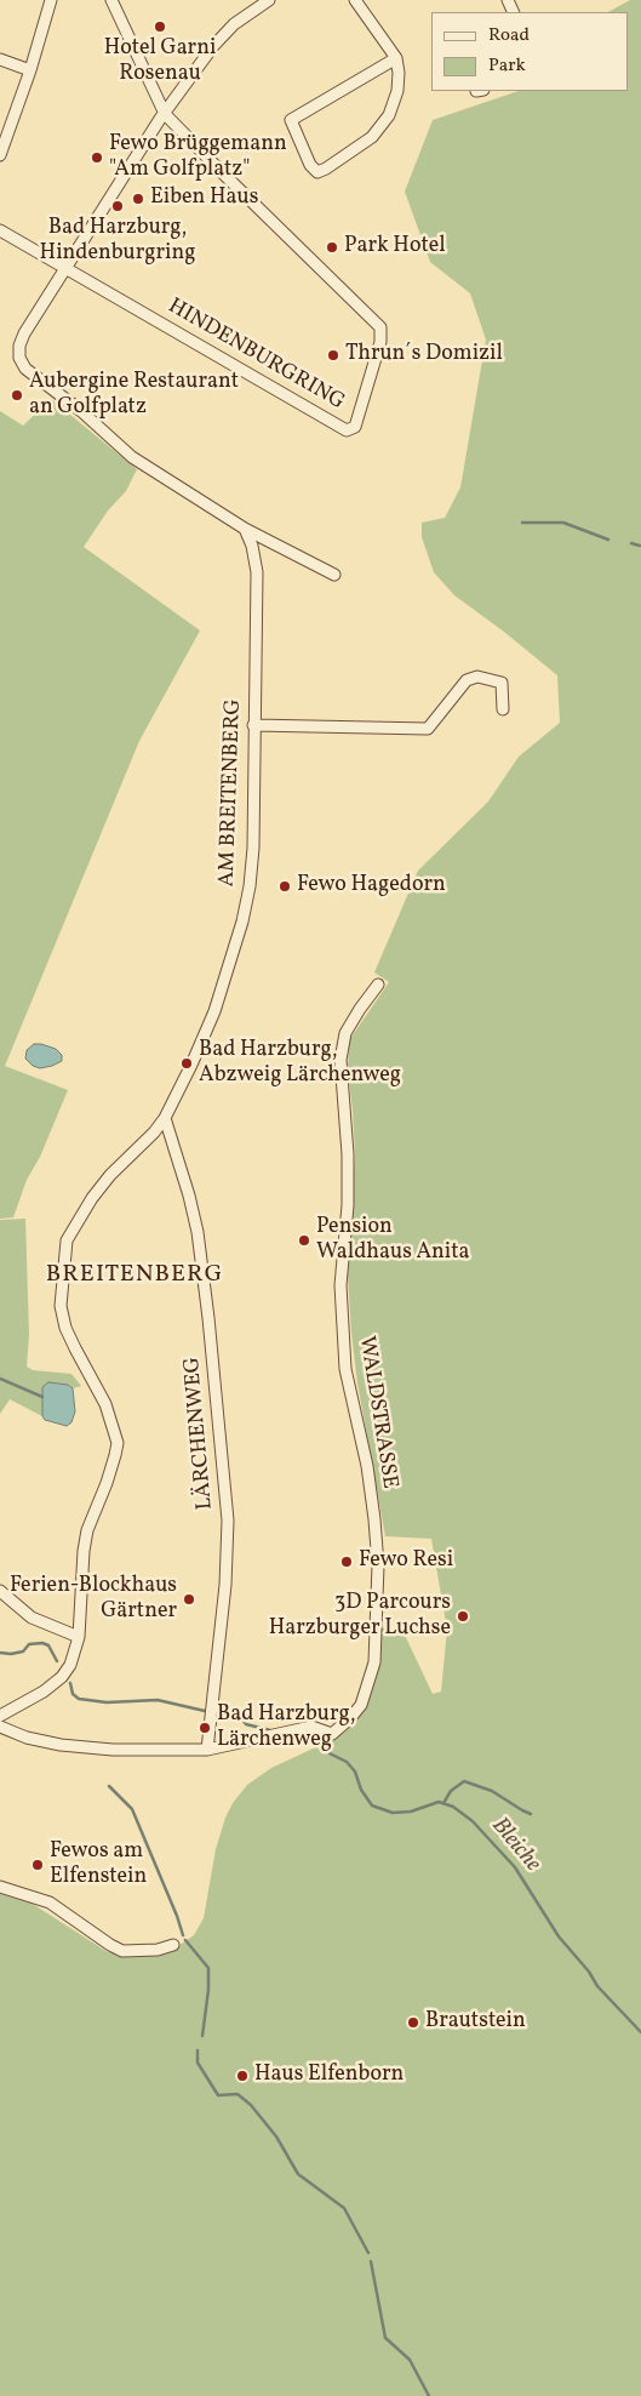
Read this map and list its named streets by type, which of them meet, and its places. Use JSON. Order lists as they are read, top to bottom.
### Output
{
  "streets": {
    "street": [
      "HINDENBURGRING",
      "AM BREITENBERG",
      "WALDSTRASSE",
      "LÄRCHENWEG"
    ]
  },
  "crossings": [
    ["AM BREITENBERG", "LÄRCHENWEG"],
    ["WALDSTRASSE", "LÄRCHENWEG"]
  ],
  "districts": ["BREITENBERG"],
  "water": ["Bleiche"],
  "places": [
    "Hotel Garni Rosenau",
    "Fewo Brüggemann \"Am Golfplatz\"",
    "Eiben Haus",
    "Bad Harzburg, Hindenburgring",
    "Park Hotel",
    "Thrun´s Domizil",
    "Aubergine Restaurant an Golfplatz",
    "Fewo Hagedorn",
    "Bad Harzburg, Abzweig Lärchenweg",
    "Pension Waldhaus Anita",
    "Fewo Resi",
    "Ferien-Blockhaus Gärtner",
    "3D Parcours Harzburger Luchse",
    "Bad Harzburg, Lärchenweg",
    "Fewos am Elfenstein",
    "Brautstein",
    "Haus Elfenborn"
  ],
  "legend": ["Road", "Park"]
}
